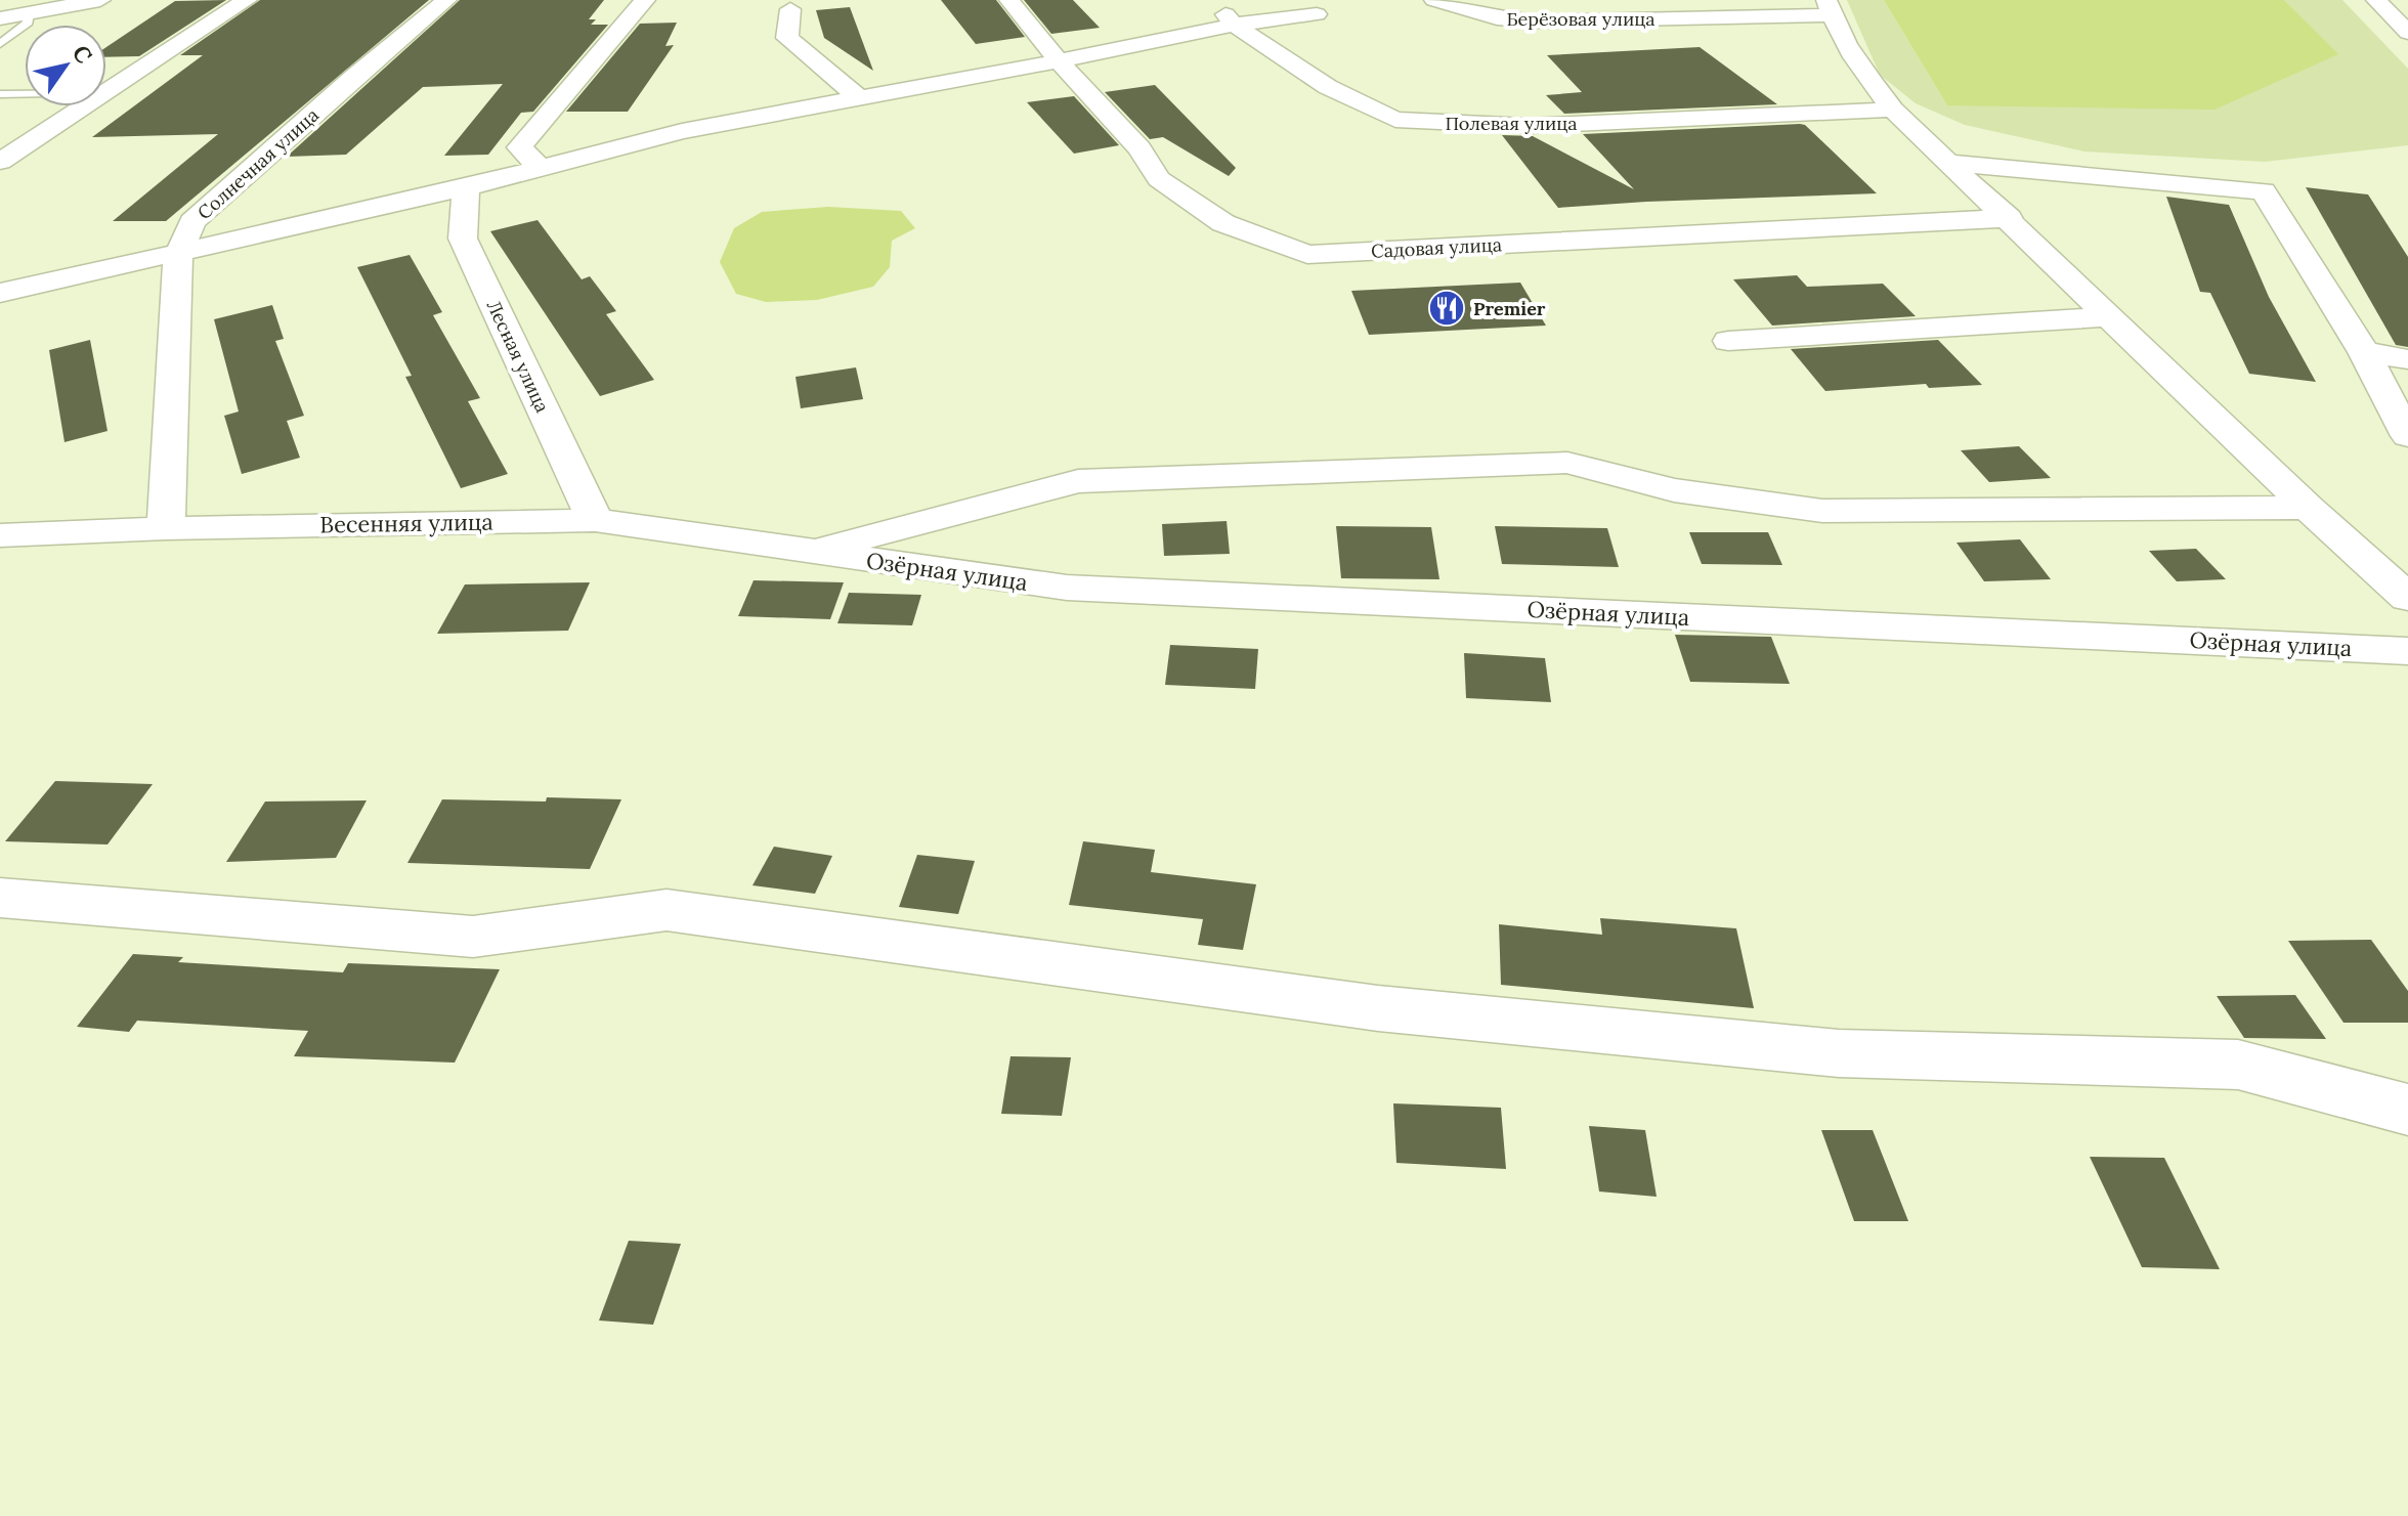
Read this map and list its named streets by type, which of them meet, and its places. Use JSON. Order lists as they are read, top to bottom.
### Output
{
  "streets": {
    "street": [
      "Берёзовая улица",
      "Полевая улица",
      "Солнечная улица",
      "Садовая улица",
      "Лесная улица",
      "Весенняя улица",
      "Озёрная улица"
    ]
  },
  "crossings": [
    ["Солнечная улица", "Весенняя улица"],
    ["Лесная улица", "Весенняя улица"],
    ["Весенняя улица", "Озёрная улица"]
  ],
  "places": {
    "restaurant": ["Premier"]
  },
  "north": "top right"
}
